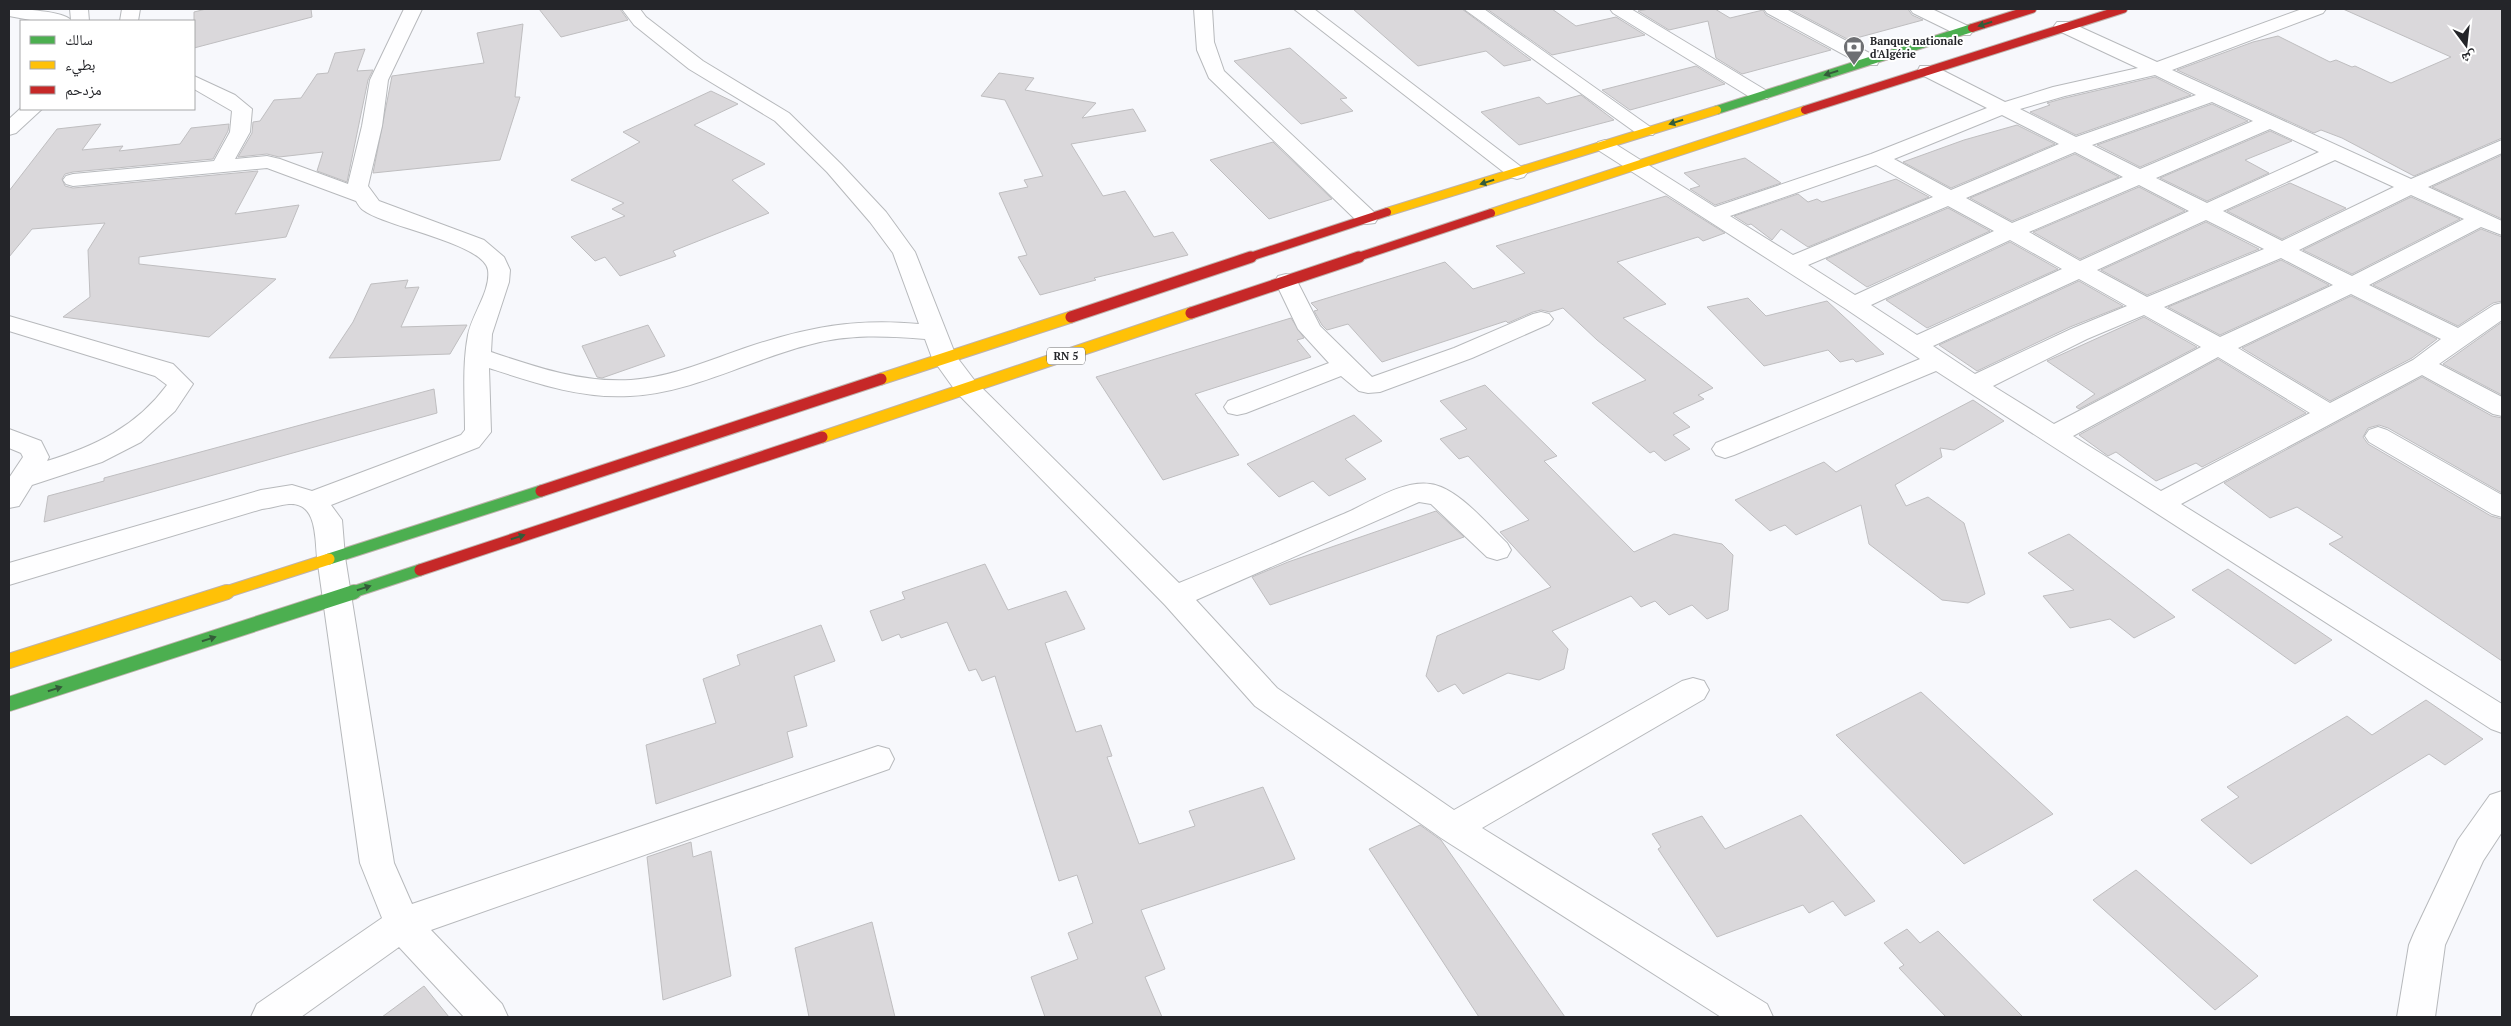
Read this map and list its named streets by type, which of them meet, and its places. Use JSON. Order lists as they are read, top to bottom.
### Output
{
  "streets": {
    "main road": ["RN 5"]
  },
  "places": {
    "bank": ["Banque nationale d'Algérie"]
  },
  "legend": ["سالك", "بطيء", "مزدحم"],
  "north": "bottom"
}
